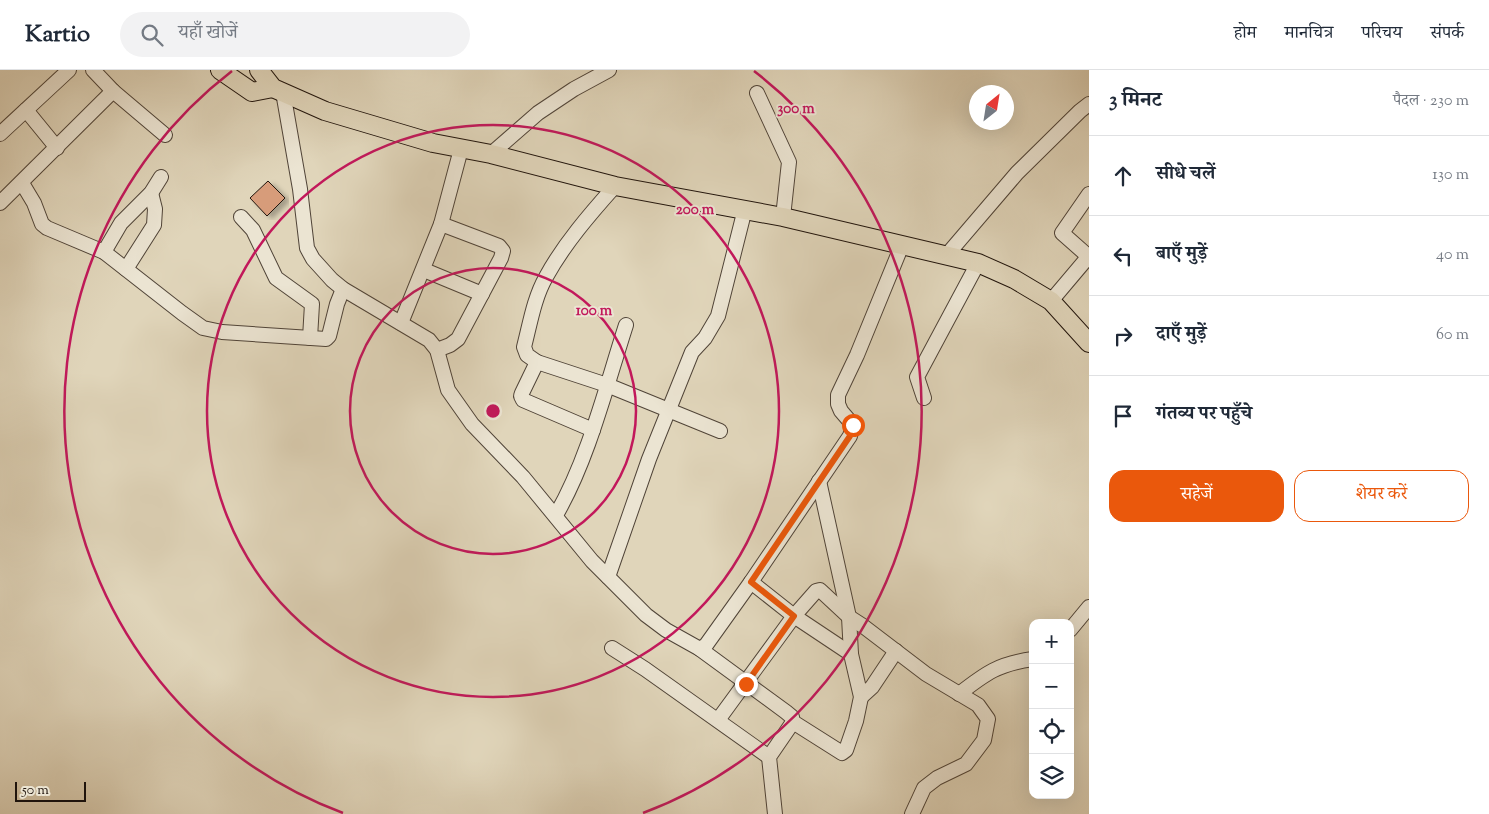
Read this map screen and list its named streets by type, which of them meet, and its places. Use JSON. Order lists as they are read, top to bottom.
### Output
{
  "scale_bar": "50 m",
  "north": "top right",
  "page": {
    "header": "Kartio",
    "search": "यहाँ खोजें",
    "nav": [
      "होम",
      "मानचित्र",
      "परिचय",
      "संपर्क"
    ],
    "heading": ["3 मिनट", "पैदल · 230 m"],
    "list": [
      ["सीधे चलें", "130 m"],
      ["बाएँ मुड़ें", "40 m"],
      ["दाएँ मुड़ें", "60 m"],
      "गंतव्य पर पहुँचे"
    ],
    "buttons": ["सहेजें", "शेयर करें"],
    "map_buttons": ["+", "−"],
    "scale": "50 m"
  },
  "rings": ["300 m", "200 m", "100 m"]
}
